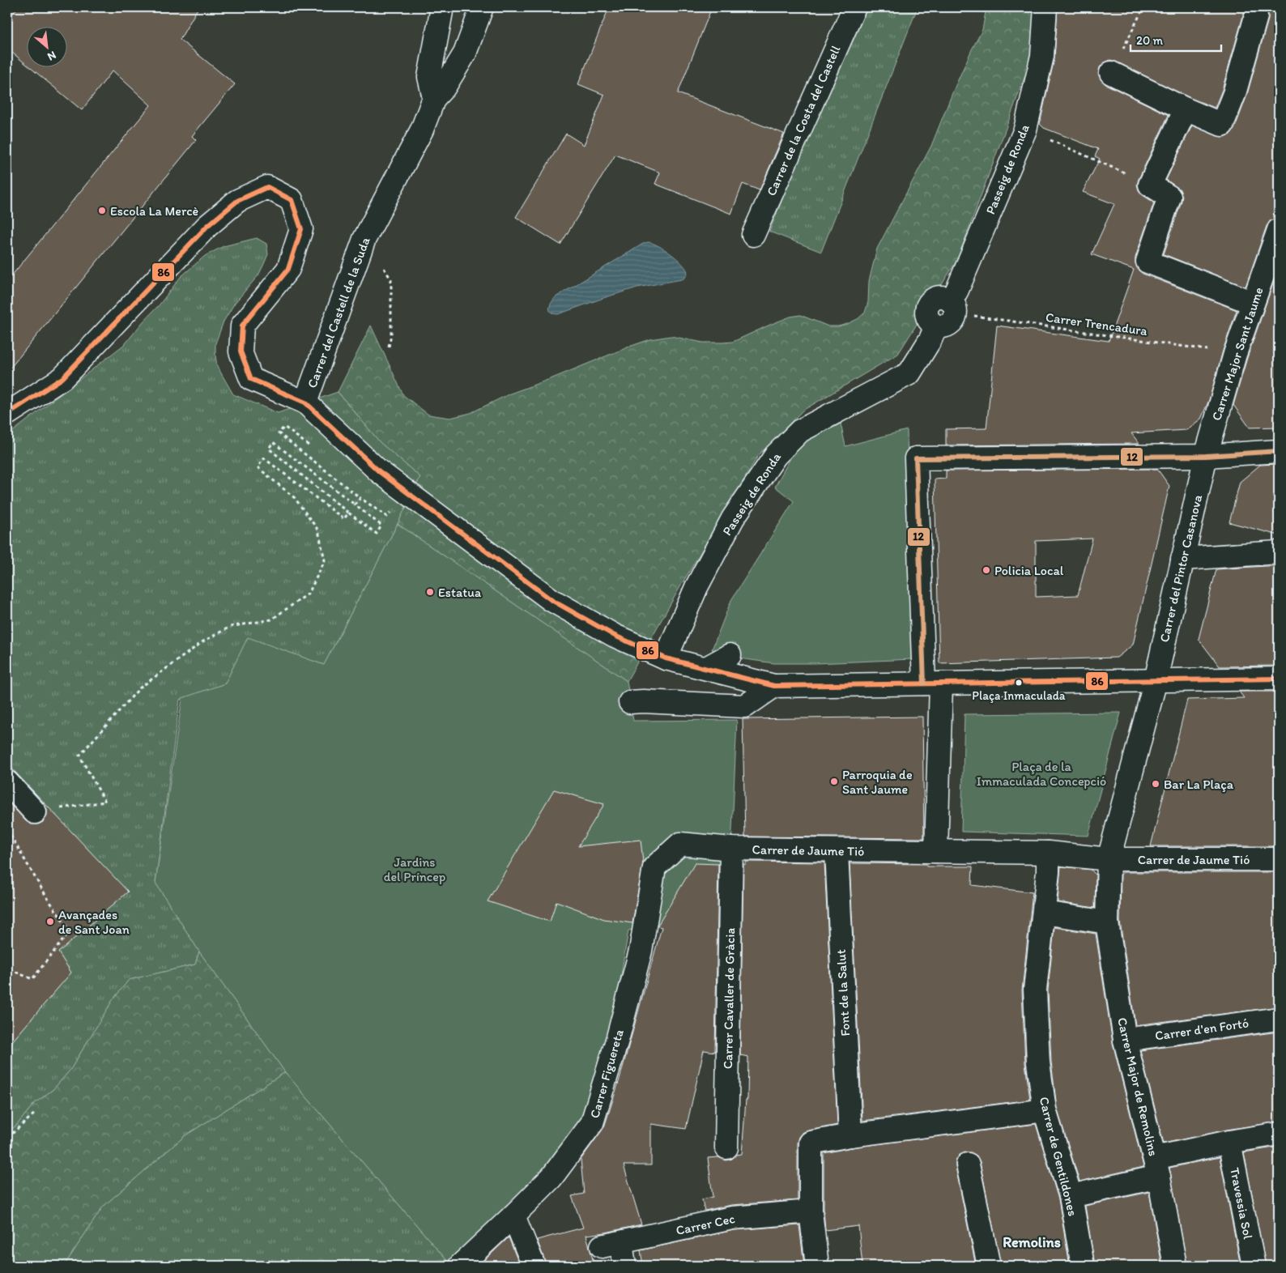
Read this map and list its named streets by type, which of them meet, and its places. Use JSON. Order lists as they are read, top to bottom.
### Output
{
  "streets": {
    "street": [
      "Carrer de la Costa del Castell",
      "Passeig de Ronda",
      "Carrer del Castell de la Suda",
      "Carrer Major Sant Jaume",
      "Carrer del Pintor Casanova",
      "Carrer de Jaume Tió",
      "Font de la Salut",
      "Carrer Cavaller de Gràcia",
      "Carrer d'en Fortó",
      "Carrer Figuereta",
      "Carrer Major de Remolins",
      "Carrer de Gentildones",
      "Travessia Sol",
      "Carrer Cec"
    ],
    "path": ["Carrer Trencadura"]
  },
  "crossings": [
    ["Passeig de Ronda", "Carrer del Castell de la Suda"],
    ["Passeig de Ronda", "Carrer Trencadura"],
    ["Carrer Trencadura", "Carrer Major Sant Jaume"],
    ["Carrer Major Sant Jaume", "Carrer del Pintor Casanova"],
    ["Carrer de Jaume Tió", "Font de la Salut"],
    ["Carrer de Jaume Tió", "Carrer Cavaller de Gràcia"],
    ["Carrer de Jaume Tió", "Carrer Figuereta"],
    ["Carrer de Jaume Tió", "Carrer Major de Remolins"],
    ["Carrer d'en Fortó", "Carrer Major de Remolins"]
  ],
  "districts": ["Remolins"],
  "parks": ["Plaça de la Immaculada Concepció", "Jardins del Príncep"],
  "places": [
    "Escola La Mercè",
    "Policia Local",
    "Estatua",
    "Plaça Inmaculada",
    "Parroquia de Sant Jaume",
    "Bar La Plaça",
    "Avançades de Sant Joan"
  ],
  "lines": ["transit line 86", "transit line 12"],
  "scale_bar": "20 m",
  "north": "bottom right"
}
